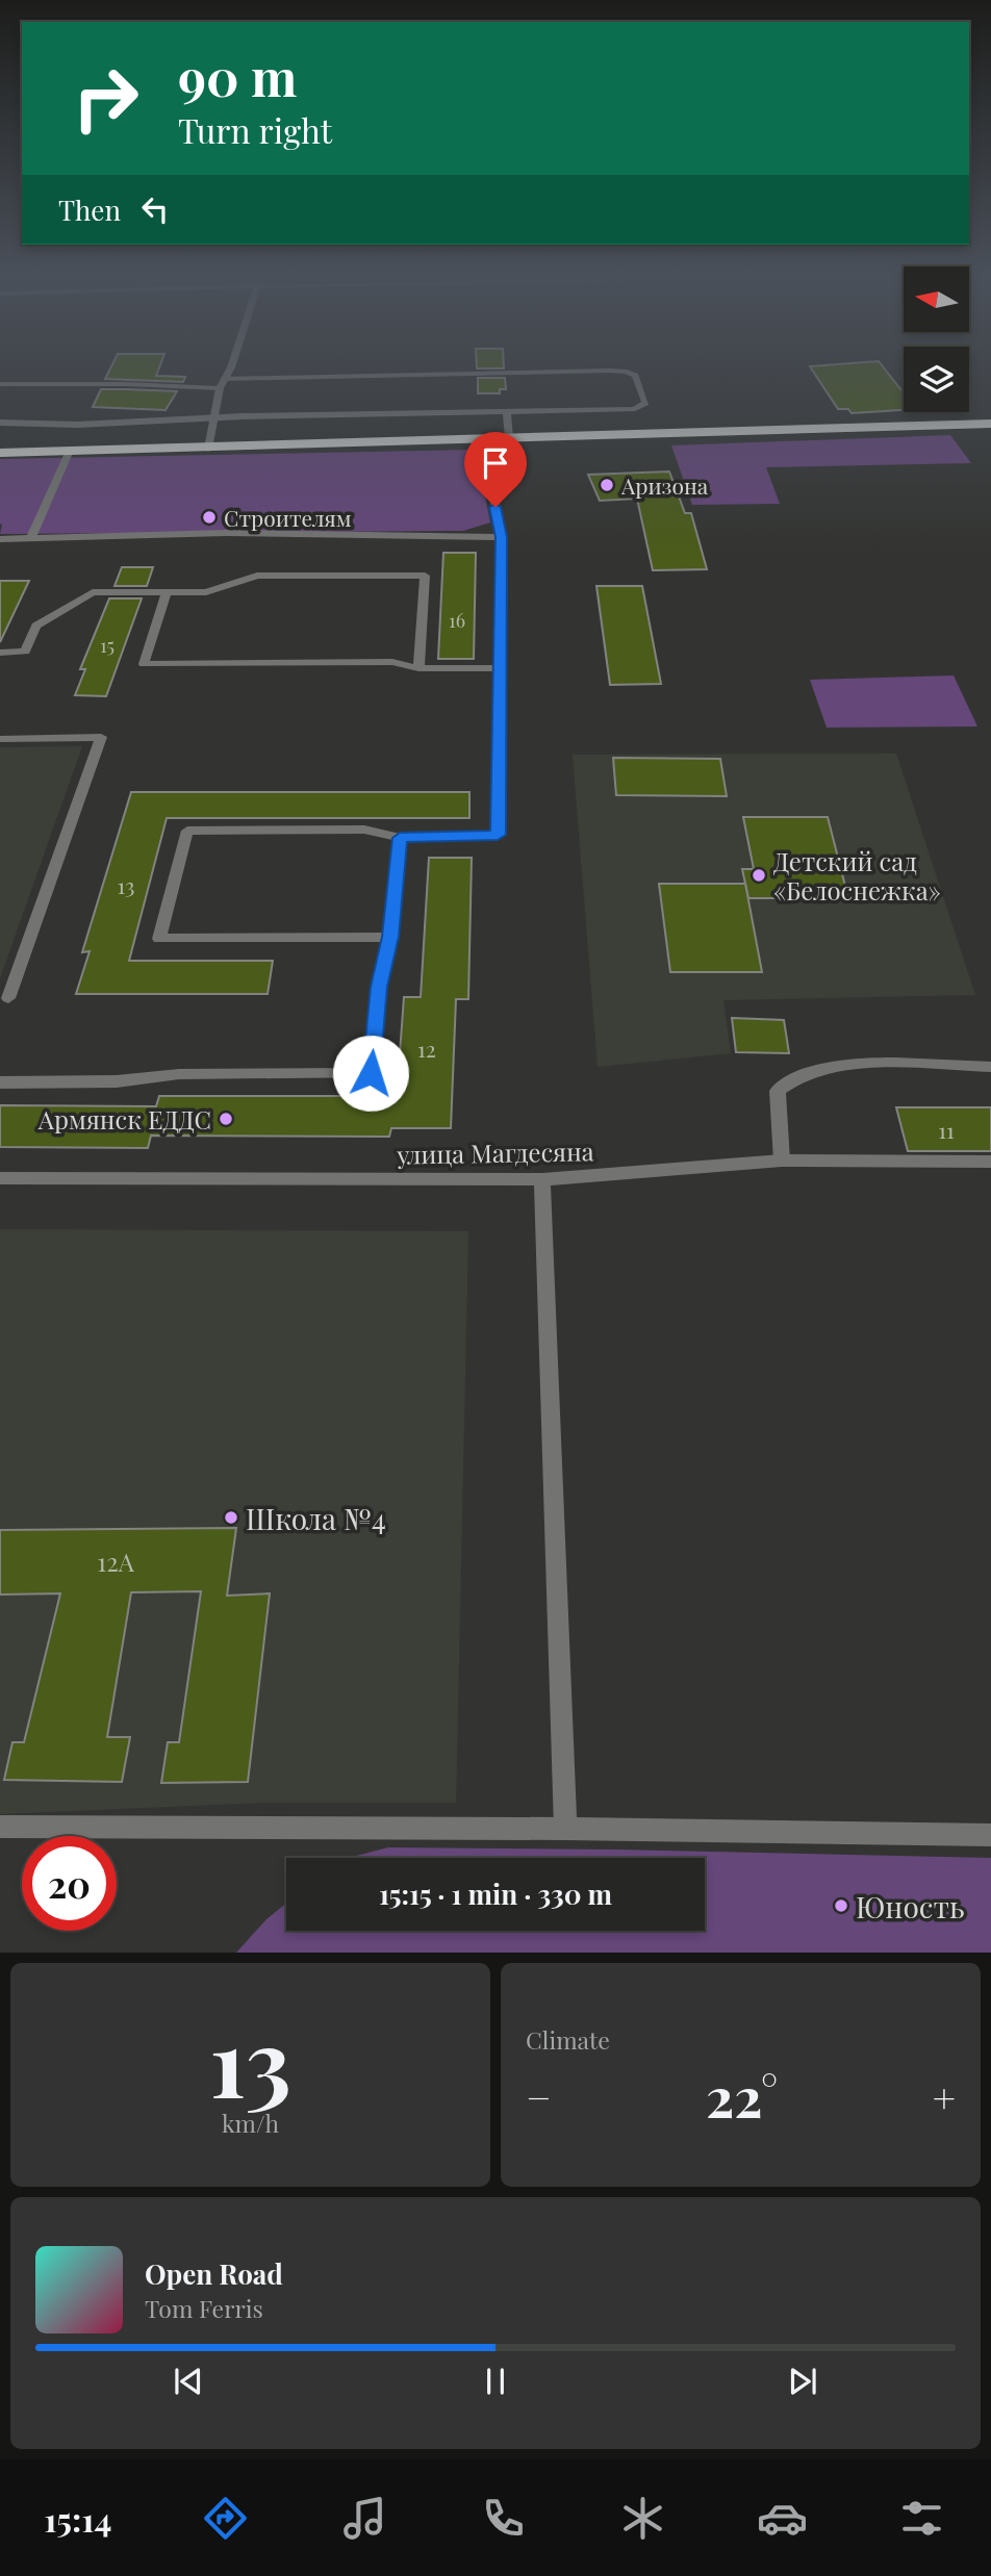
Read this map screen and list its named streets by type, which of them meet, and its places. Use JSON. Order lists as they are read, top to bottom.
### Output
{
  "streets": {
    "street": ["улица Магдесяна"]
  },
  "places": [
    "Аризона",
    "Строителям",
    "Детский сад «Белоснежка»",
    "Армянск ЕДДС",
    "Школа №4",
    "Юность"
  ],
  "house_numbers": [
    "16",
    "15",
    "13",
    "12",
    "11",
    "12А"
  ],
  "north": "left",
  "page": {
    "turn": ["90 m", "Turn right"],
    "then": "Then",
    "limit": "20",
    "trip": "15:15 · 1 min · 330 m",
    "tile": [
      ["13", "km/h"],
      "Climate"
    ],
    "heat": ["−", "22°", "+"],
    "song": ["Open Road", "Tom Ferris"],
    "tabs": "15:14"
  }
}
